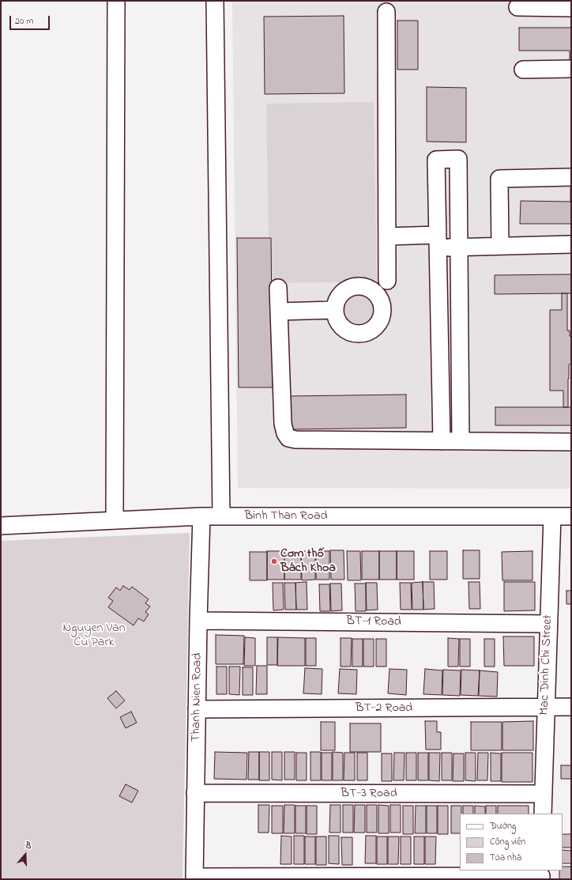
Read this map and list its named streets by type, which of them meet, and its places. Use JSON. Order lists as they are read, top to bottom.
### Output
{
  "streets": {
    "street": [
      "Binh Than Road",
      "BT-1 Road",
      "Mac Dinh Chi Street",
      "Thanh Nien Road",
      "BT-2 Road",
      "BT-3 Road"
    ]
  },
  "crossings": [
    ["Binh Than Road", "Mac Dinh Chi Street"],
    ["Binh Than Road", "Thanh Nien Road"],
    ["BT-1 Road", "Mac Dinh Chi Street"],
    ["BT-1 Road", "Thanh Nien Road"],
    ["Mac Dinh Chi Street", "BT-2 Road"],
    ["Mac Dinh Chi Street", "BT-3 Road"],
    ["Thanh Nien Road", "BT-2 Road"],
    ["Thanh Nien Road", "BT-3 Road"]
  ],
  "parks": ["Nguyen Van Cu Park"],
  "places": ["Cơm thố Bách Khoa"],
  "legend": ["Đường", "Công viên", "Tòa nhà"],
  "scale_bar": "20 m",
  "north": "top"
}
